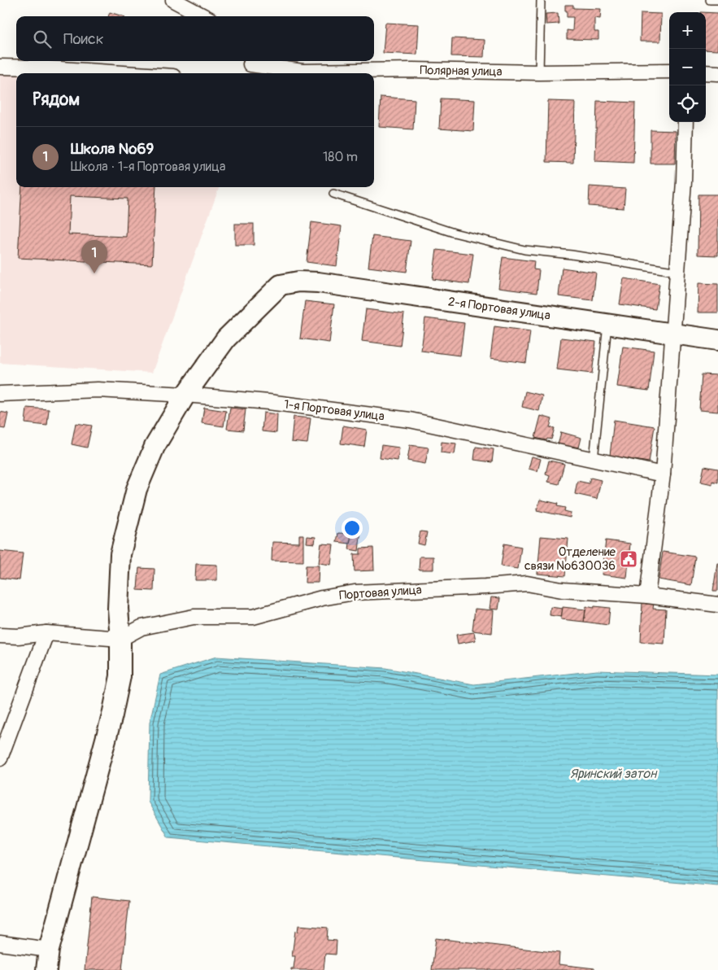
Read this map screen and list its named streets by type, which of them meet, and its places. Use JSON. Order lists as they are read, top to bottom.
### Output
{
  "streets": {
    "street": [
      "Полярная улица",
      "2-я Портовая улица",
      "1-я Портовая улица",
      "Портовая улица"
    ]
  },
  "crossings": [
    ["2-я Портовая улица", "1-я Портовая улица"]
  ],
  "water": ["Яринский затон"],
  "places": {
    "public building": ["Отделение связи №630036"]
  },
  "page": {
    "map_buttons": ["+", "−"],
    "search": "Поиск",
    "heading": "Рядом",
    "list": [
      {
        "mark": "1",
        "name": "Школа №69",
        "note": "Школа · 1-я Портовая улица",
        "value": "180 m"
      }
    ],
    "pins": "1"
  }
}
